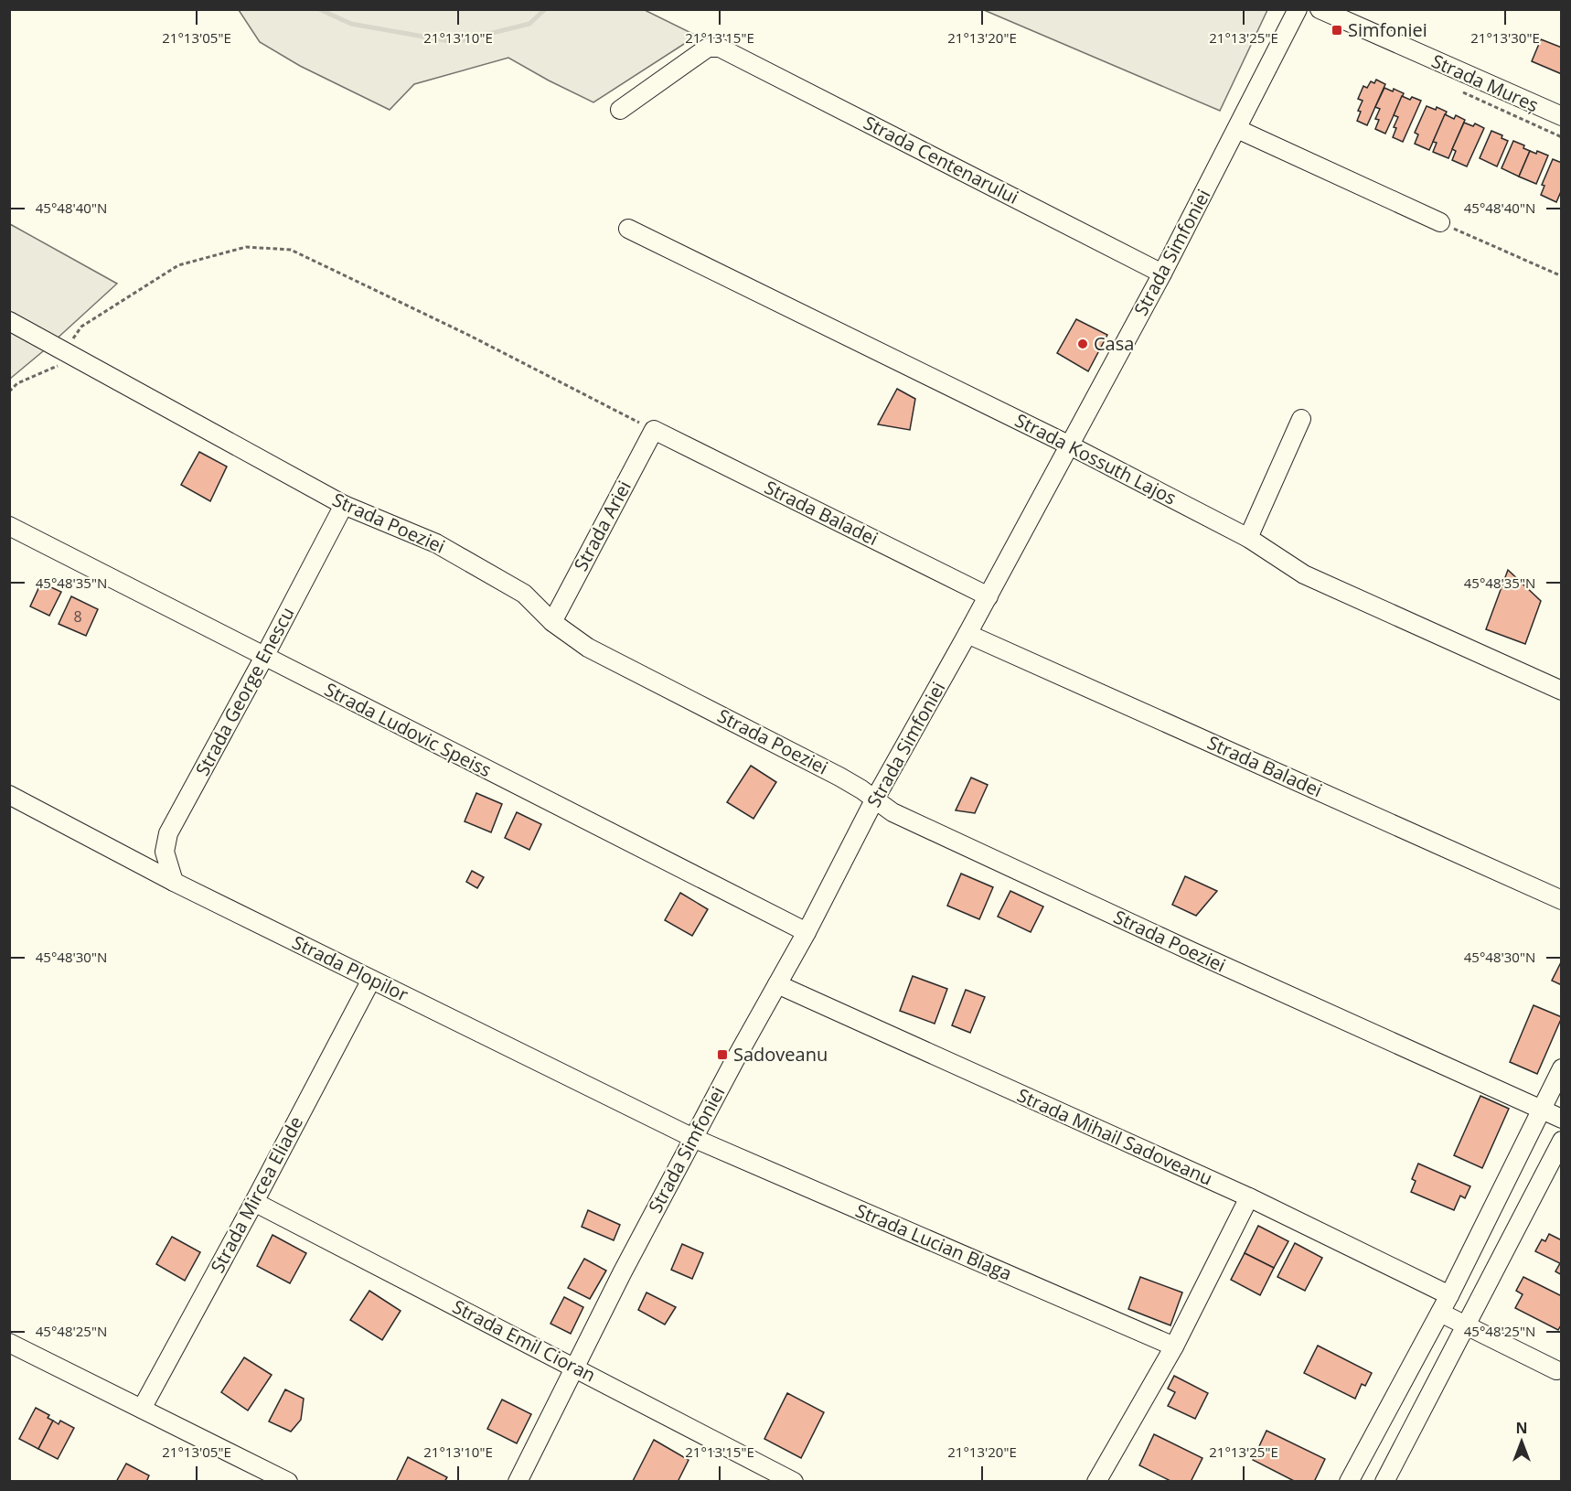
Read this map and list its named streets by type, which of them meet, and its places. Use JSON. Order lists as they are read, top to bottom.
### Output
{
  "streets": {
    "street": [
      "Strada Mureș",
      "Strada Centenarului",
      "Strada Simfoniei",
      "Strada Kossuth Lajos",
      "Strada Baladei",
      "Strada Poeziei",
      "Strada Ariei",
      "Strada George Enescu",
      "Strada Ludovic Speiss",
      "Strada Plopilor",
      "Strada Mihail Sadoveanu",
      "Strada Mircea Eliade",
      "Strada Lucian Blaga",
      "Strada Emil Cioran"
    ]
  },
  "crossings": [
    ["Strada Centenarului", "Strada Simfoniei"],
    ["Strada Simfoniei", "Strada Kossuth Lajos"],
    ["Strada Simfoniei", "Strada Baladei"],
    ["Strada Simfoniei", "Strada Poeziei"],
    ["Strada Simfoniei", "Strada Ludovic Speiss"],
    ["Strada Simfoniei", "Strada Plopilor"],
    ["Strada Simfoniei", "Strada Mihail Sadoveanu"],
    ["Strada Simfoniei", "Strada Lucian Blaga"],
    ["Strada Simfoniei", "Strada Emil Cioran"],
    ["Strada Baladei", "Strada Ariei"],
    ["Strada Poeziei", "Strada Ariei"],
    ["Strada Poeziei", "Strada George Enescu"],
    ["Strada George Enescu", "Strada Ludovic Speiss"],
    ["Strada George Enescu", "Strada Plopilor"],
    ["Strada Plopilor", "Strada Mircea Eliade"],
    ["Strada Plopilor", "Strada Lucian Blaga"],
    ["Strada Mircea Eliade", "Strada Emil Cioran"]
  ],
  "places": {
    "transit": ["Simfoniei", "Sadoveanu"],
    "other": ["Casa"]
  },
  "house_numbers": ["8"],
  "north": "top",
  "coordinates": [
    "21°13'05\"E",
    "21°13'10\"E",
    "21°13'15\"E",
    "21°13'20\"E",
    "21°13'25\"E",
    "21°13'30\"E",
    "45°48'40\"N",
    "45°48'35\"N",
    "45°48'30\"N",
    "45°48'25\"N"
  ]
}
